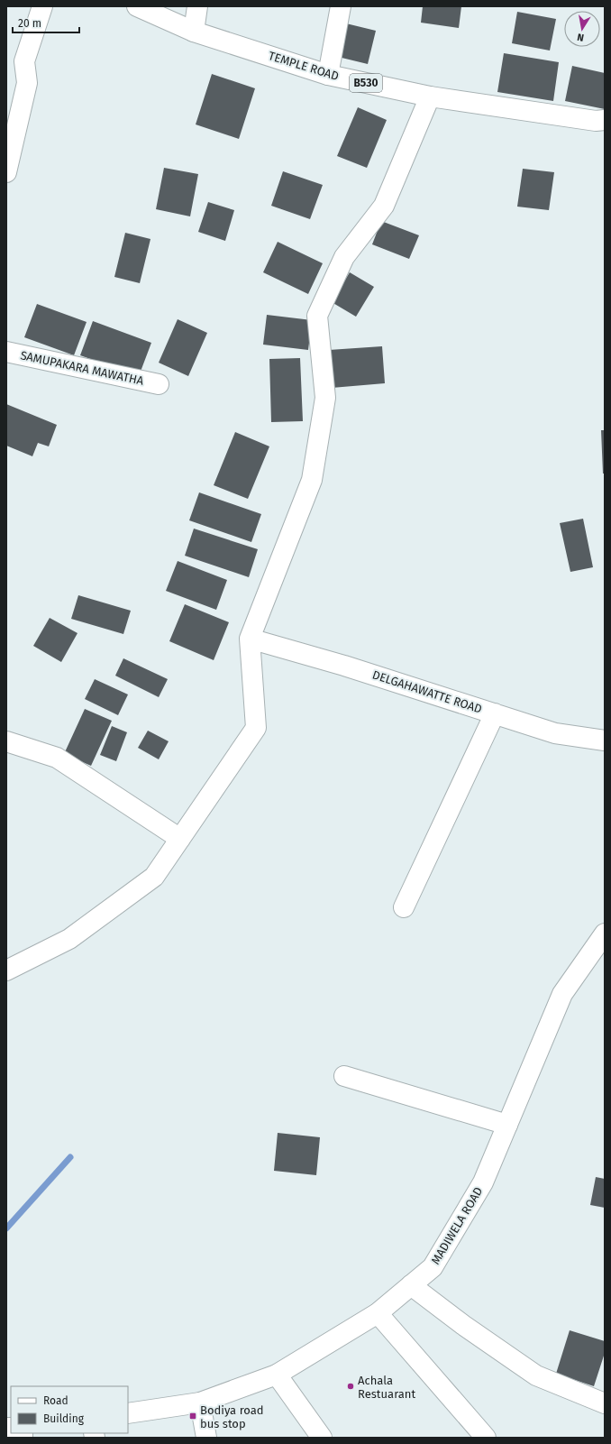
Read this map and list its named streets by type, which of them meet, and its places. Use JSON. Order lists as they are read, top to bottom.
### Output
{
  "streets": {
    "street": [
      "TEMPLE ROAD",
      "B530",
      "SAMUPAKARA MAWATHA",
      "DELGAHAWATTE ROAD",
      "MADIWELA ROAD"
    ]
  },
  "places": {
    "other": ["Achala Restuarant"],
    "transit": ["Bodiya road bus stop"]
  },
  "legend": ["Road", "Building"],
  "scale_bar": "20 m",
  "north": "bottom"
}
